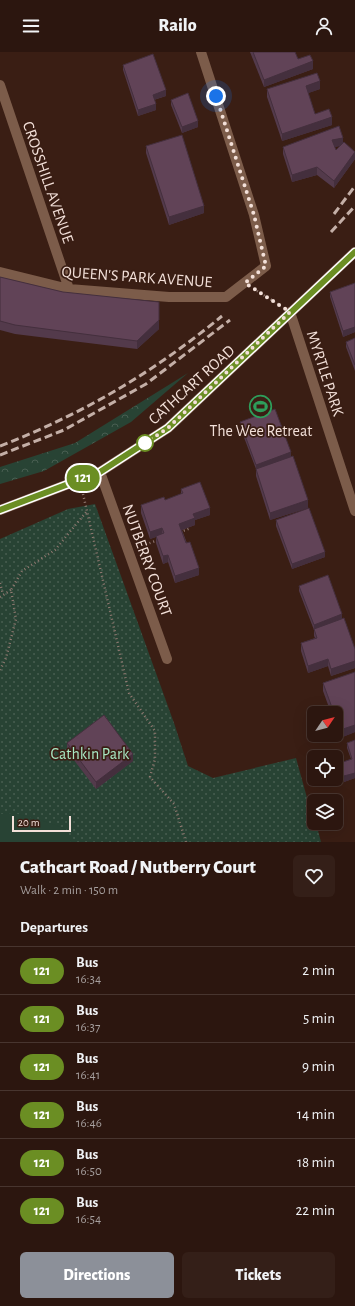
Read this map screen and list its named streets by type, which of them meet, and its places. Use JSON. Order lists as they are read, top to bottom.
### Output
{
  "streets": {
    "street": [
      "CROSSHILL AVENUE",
      "QUEEN'S PARK AVENUE",
      "MYRTLE PARK",
      "CATHCART ROAD",
      "NUTBERRY COURT"
    ]
  },
  "crossings": [
    ["CROSSHILL AVENUE", "QUEEN'S PARK AVENUE"],
    ["MYRTLE PARK", "CATHCART ROAD"],
    ["CATHCART ROAD", "NUTBERRY COURT"]
  ],
  "parks": ["Cathkin Park"],
  "places": {
    "sports": ["The Wee Retreat"]
  },
  "lines": ["bus line 121"],
  "scale_bar": "20 m",
  "north": "top right",
  "page": {
    "header": "Railo",
    "on_map": "121",
    "scale": "20 m",
    "heading": [
      ["Cathcart Road / Nutberry Court", "Walk · 2 min · 150 m"],
      "Departures"
    ],
    "list": [
      {
        "mark": "121",
        "name": "Bus",
        "note": "16:34",
        "value": "2 min"
      },
      {
        "mark": "121",
        "name": "Bus",
        "note": "16:37",
        "value": "5 min"
      },
      {
        "mark": "121",
        "name": "Bus",
        "note": "16:41",
        "value": "9 min"
      },
      {
        "mark": "121",
        "name": "Bus",
        "note": "16:46",
        "value": "14 min"
      },
      {
        "mark": "121",
        "name": "Bus",
        "note": "16:50",
        "value": "18 min"
      },
      {
        "mark": "121",
        "name": "Bus",
        "note": "16:54",
        "value": "22 min"
      }
    ],
    "buttons": ["Directions", "Tickets"]
  }
}
